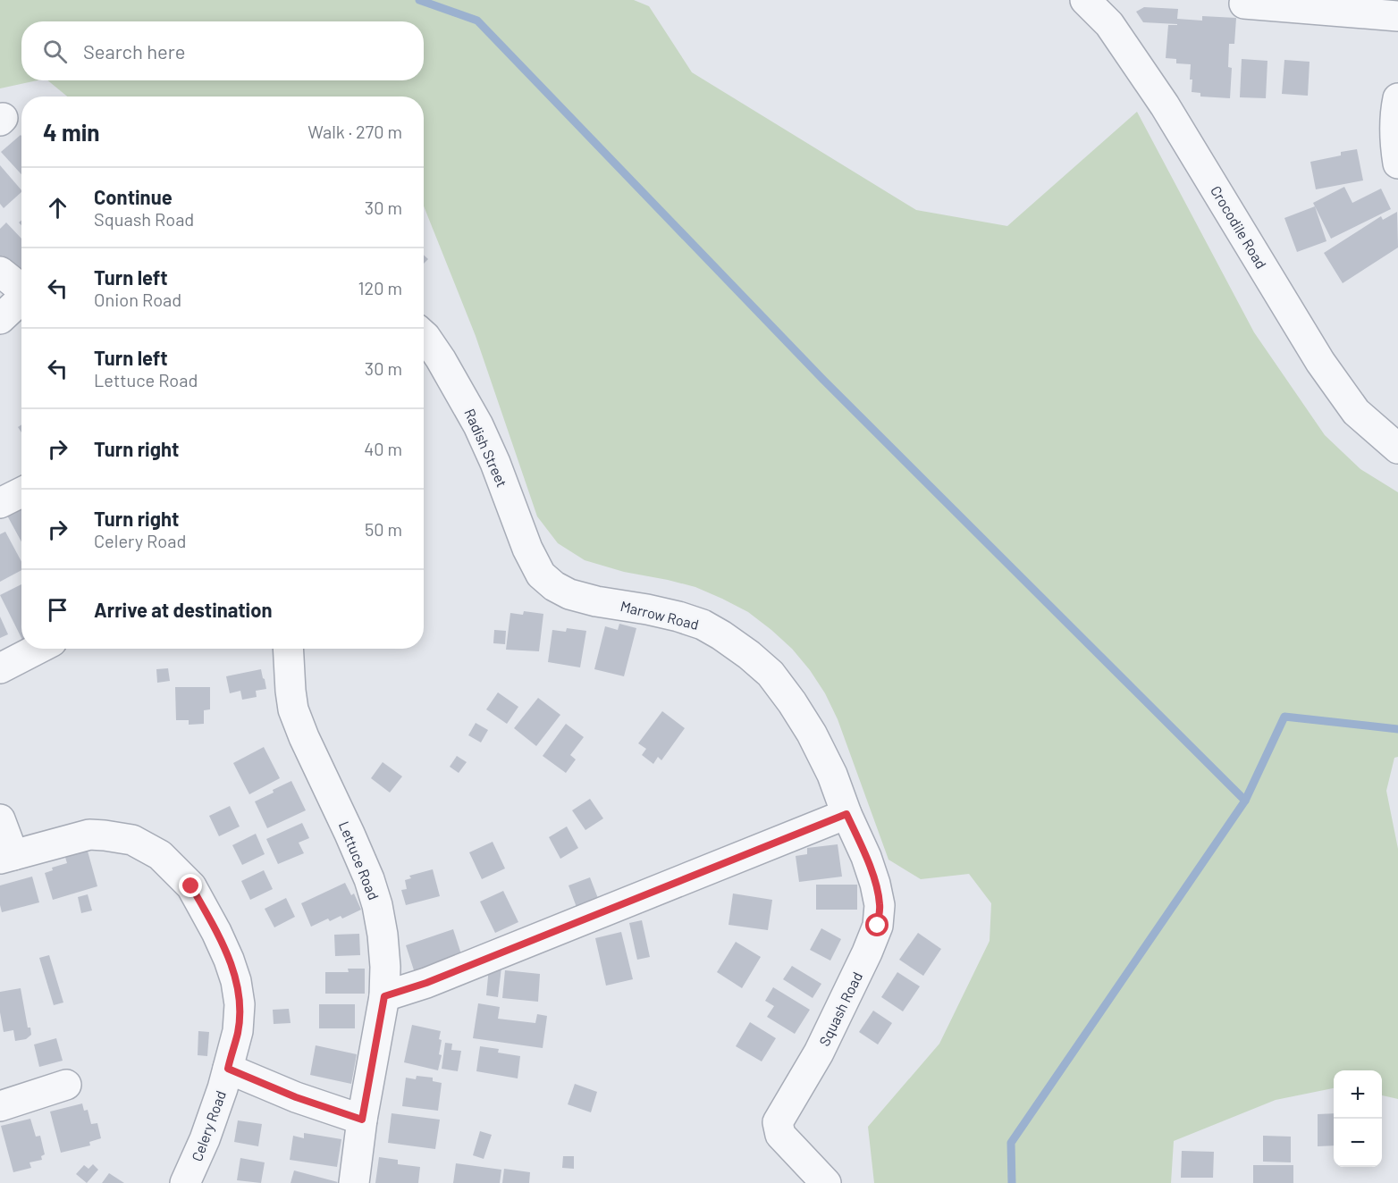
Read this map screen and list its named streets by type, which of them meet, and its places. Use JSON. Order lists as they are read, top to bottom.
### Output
{
  "streets": {
    "street": [
      "Crocodile Road",
      "Radish Street",
      "Marrow Road",
      "Lettuce Road",
      "Squash Road",
      "Celery Road"
    ]
  },
  "crossings": [
    ["Radish Street", "Marrow Road"],
    ["Marrow Road", "Squash Road"]
  ],
  "page": {
    "search": "Search here",
    "heading": ["4 min", "Walk · 270 m"],
    "list": [
      ["Continue", "Squash Road", "30 m"],
      ["Turn left", "Onion Road", "120 m"],
      ["Turn left", "Lettuce Road", "30 m"],
      ["Turn right", "40 m"],
      ["Turn right", "Celery Road", "50 m"],
      "Arrive at destination"
    ],
    "map_buttons": ["+", "−"]
  }
}
